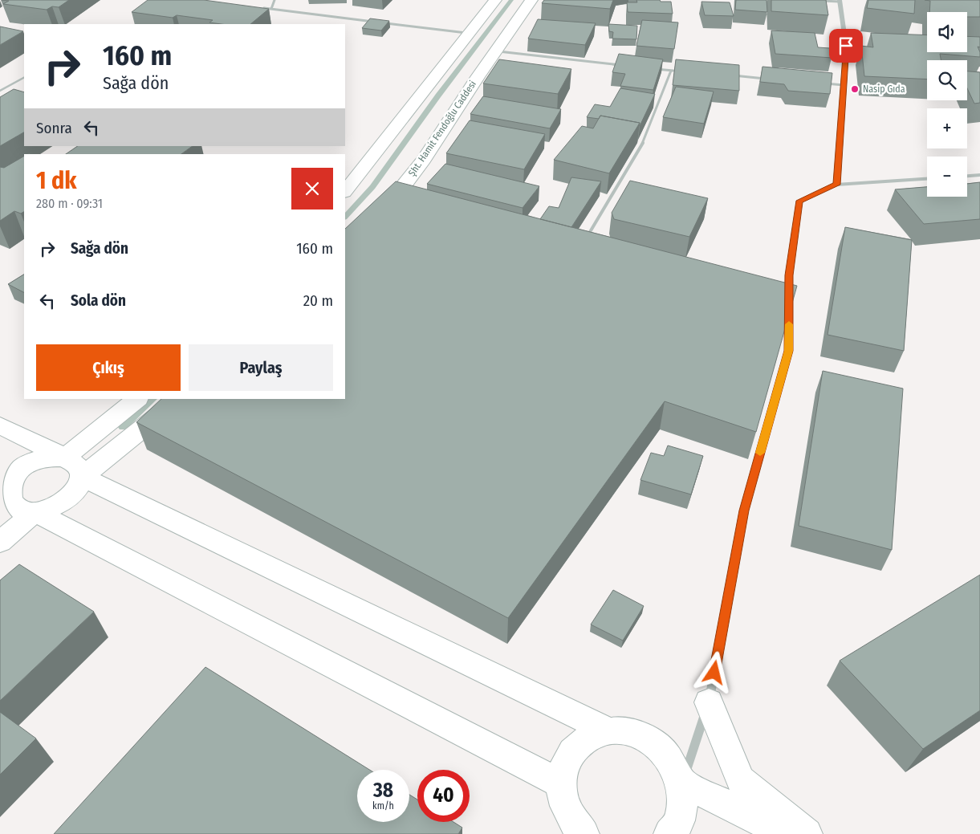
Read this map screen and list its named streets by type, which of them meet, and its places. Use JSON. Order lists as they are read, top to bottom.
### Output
{
  "streets": {
    "main road": ["Şht. Hamit Fendoğlu Caddesi"]
  },
  "places": ["Nasip Gıda"],
  "page": {
    "map_buttons": ["+", "−"],
    "turn": ["160 m", "Sağa dön"],
    "then": "Sonra",
    "heading": ["1 dk", "280 m · 09:31"],
    "list": [
      {
        "name": "Sağa dön",
        "value": "160 m"
      },
      {
        "name": "Sola dön",
        "value": "20 m"
      }
    ],
    "buttons": ["Çıkış", "Paylaş"],
    "speed": "38 km/h",
    "limit": "40"
  }
}
